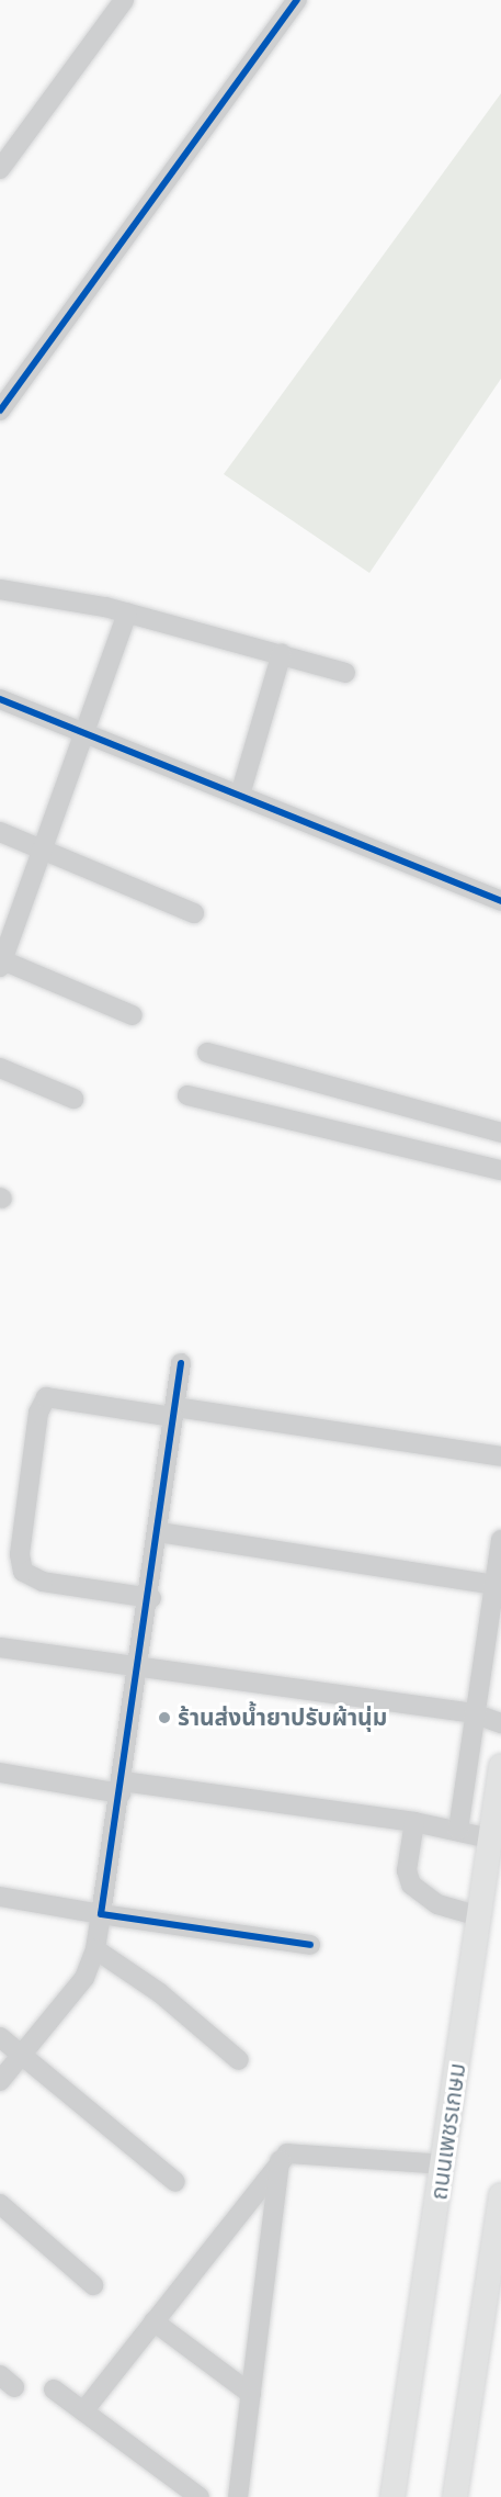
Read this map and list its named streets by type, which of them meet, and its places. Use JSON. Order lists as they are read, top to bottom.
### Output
{
  "streets": {
    "main road": ["ถนนเพชรเกษม"]
  },
  "places": ["ร้านส่งน้ำยาปรับผ้านุ่ม"]
}
